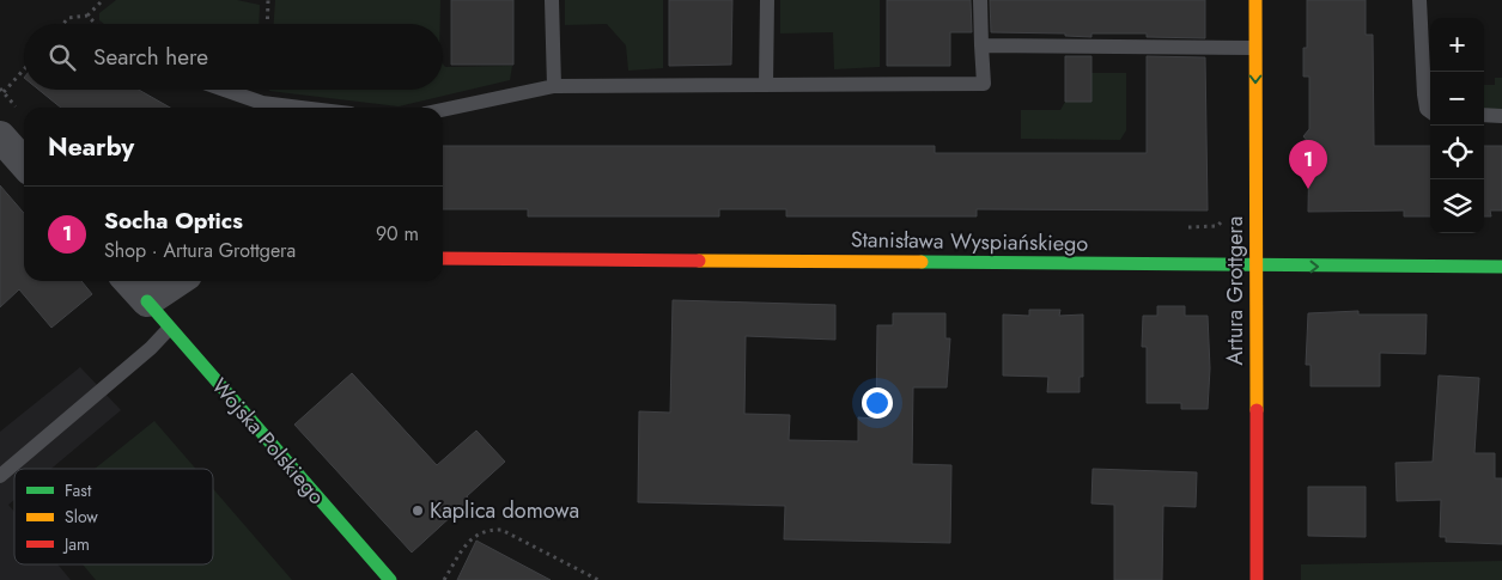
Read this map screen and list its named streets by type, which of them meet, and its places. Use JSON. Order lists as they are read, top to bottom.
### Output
{
  "streets": {
    "street": ["Stanisława Wyspiańskiego", "Artura Grottgera", "Wojska Polskiego"]
  },
  "crossings": [
    ["Stanisława Wyspiańskiego", "Artura Grottgera"]
  ],
  "one_way": ["Artura Grottgera"],
  "places": ["Kaplica domowa"],
  "legend": ["Fast", "Slow", "Jam"],
  "page": {
    "map_buttons": ["+", "−"],
    "search": "Search here",
    "heading": "Nearby",
    "pins": "1",
    "list": [
      {
        "mark": "1",
        "name": "Socha Optics",
        "note": "Shop · Artura Grottgera",
        "value": "90 m"
      }
    ]
  }
}
